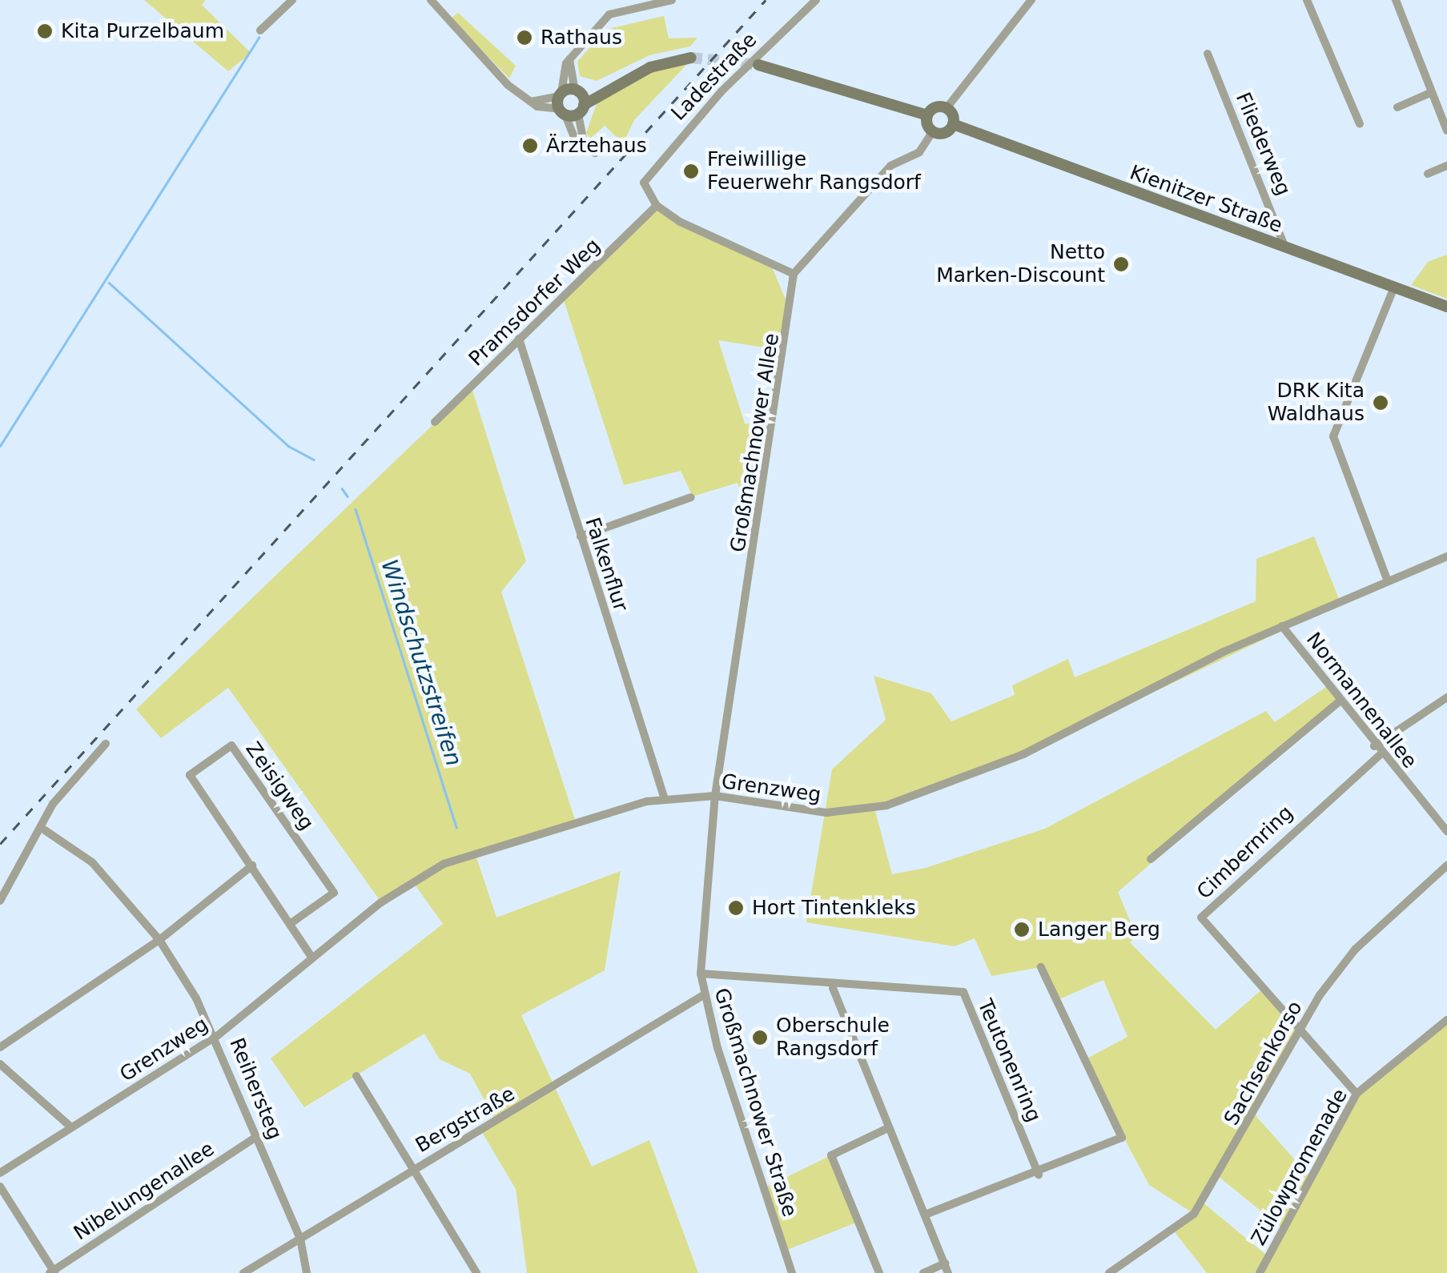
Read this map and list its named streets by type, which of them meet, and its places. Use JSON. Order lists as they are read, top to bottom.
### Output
{
  "streets": {
    "street": [
      "Ladestraße",
      "Fliederweg",
      "Kienitzer Straße",
      "Pramsdorfer Weg",
      "Großmachnower Allee",
      "Falkenflur",
      "Normannenallee",
      "Zeisigweg",
      "Grenzweg",
      "Cimbernring",
      "Teutonenring",
      "Sachsenkorso",
      "Reihersteg",
      "Großmachnower Straße",
      "Bergstraße",
      "Zülowpromenade",
      "Nibelungenallee"
    ]
  },
  "crossings": [
    ["Ladestraße", "Pramsdorfer Weg"],
    ["Fliederweg", "Kienitzer Straße"],
    ["Pramsdorfer Weg", "Falkenflur"],
    ["Großmachnower Allee", "Grenzweg"],
    ["Großmachnower Allee", "Großmachnower Straße"],
    ["Falkenflur", "Grenzweg"],
    ["Normannenallee", "Grenzweg"],
    ["Normannenallee", "Cimbernring"],
    ["Zeisigweg", "Grenzweg"],
    ["Grenzweg", "Reihersteg"],
    ["Grenzweg", "Großmachnower Straße"],
    ["Cimbernring", "Sachsenkorso"],
    ["Cimbernring", "Zülowpromenade"],
    ["Teutonenring", "Großmachnower Straße"],
    ["Reihersteg", "Bergstraße"],
    ["Reihersteg", "Nibelungenallee"],
    ["Großmachnower Straße", "Bergstraße"]
  ],
  "water": ["Windschutzstreifen"],
  "places": [
    "Kita Purzelbaum",
    "Rathaus",
    "Ärztehaus",
    "Freiwillige Feuerwehr Rangsdorf",
    "Netto Marken-Discount",
    "DRK Kita Waldhaus",
    "Hort Tintenkleks",
    "Langer Berg",
    "Oberschule Rangsdorf"
  ]
}
